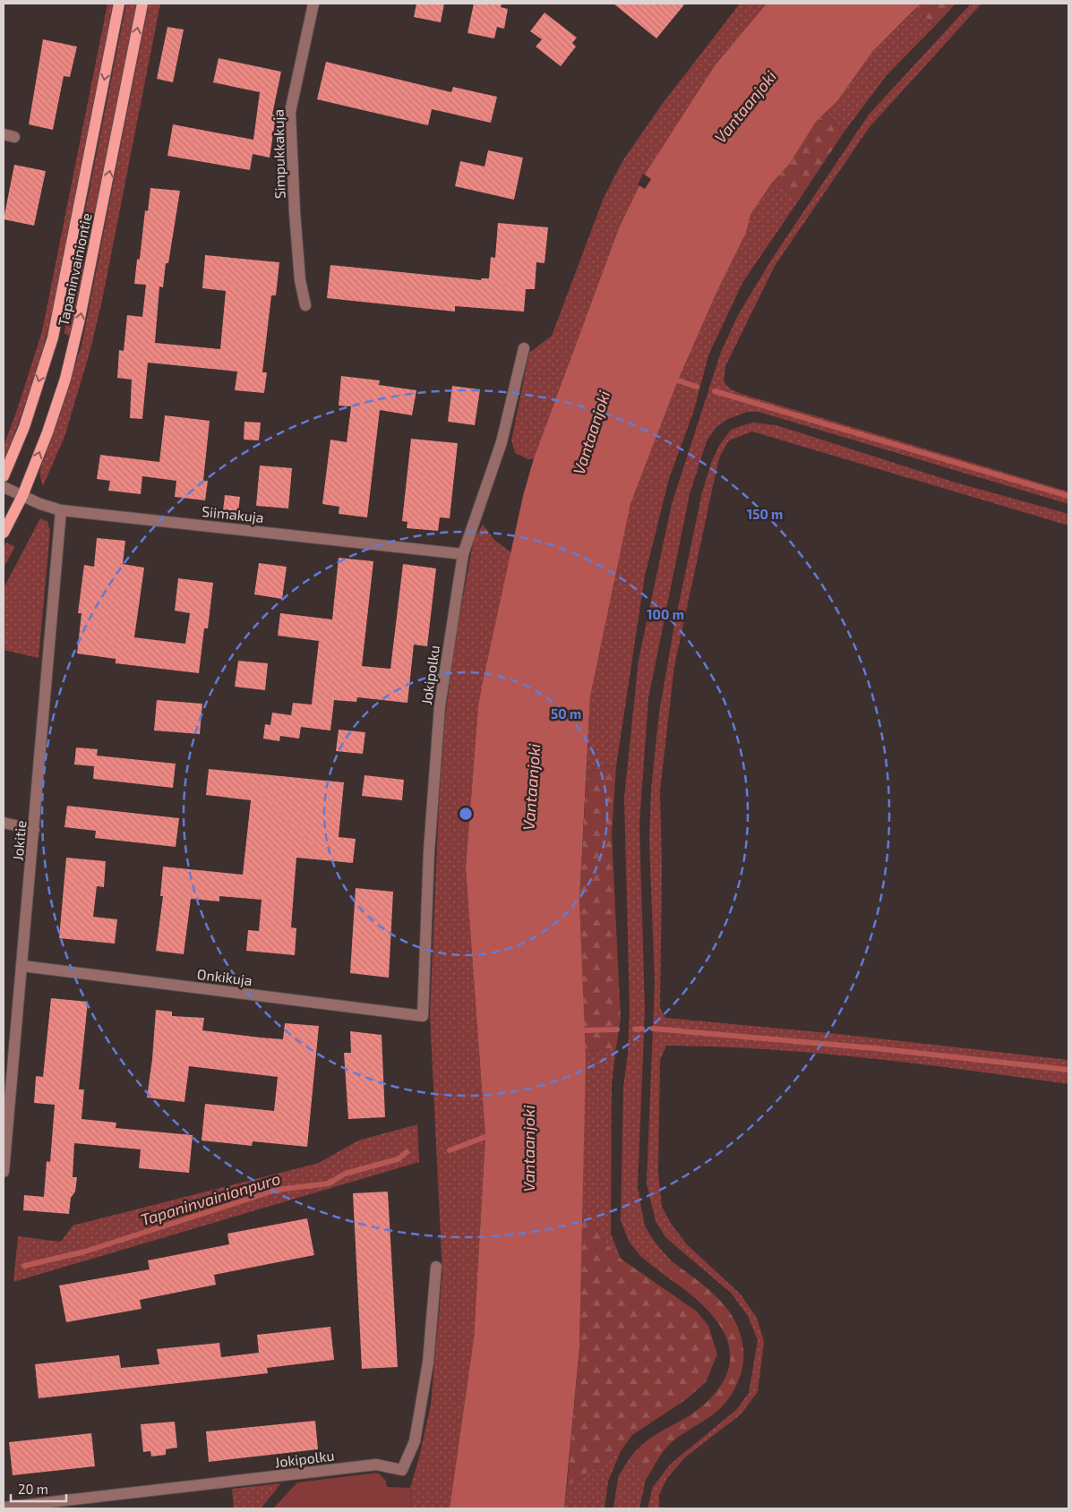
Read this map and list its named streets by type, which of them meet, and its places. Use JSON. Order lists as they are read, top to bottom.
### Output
{
  "streets": {
    "main road": ["Tapaninvainiontie"],
    "street": [
      "Simpukkakuja",
      "Siimakuja",
      "Jokipolku",
      "Jokitie",
      "Onkikuja"
    ]
  },
  "crossings": [
    ["Tapaninvainiontie", "Siimakuja"],
    ["Siimakuja", "Jokipolku"],
    ["Siimakuja", "Jokitie"],
    ["Jokipolku", "Onkikuja"],
    ["Jokitie", "Onkikuja"]
  ],
  "water": ["Vantaanjoki", "Tapaninvainionpuro"],
  "scale_bar": "20 m",
  "rings": ["150 m", "100 m", "50 m"]
}
